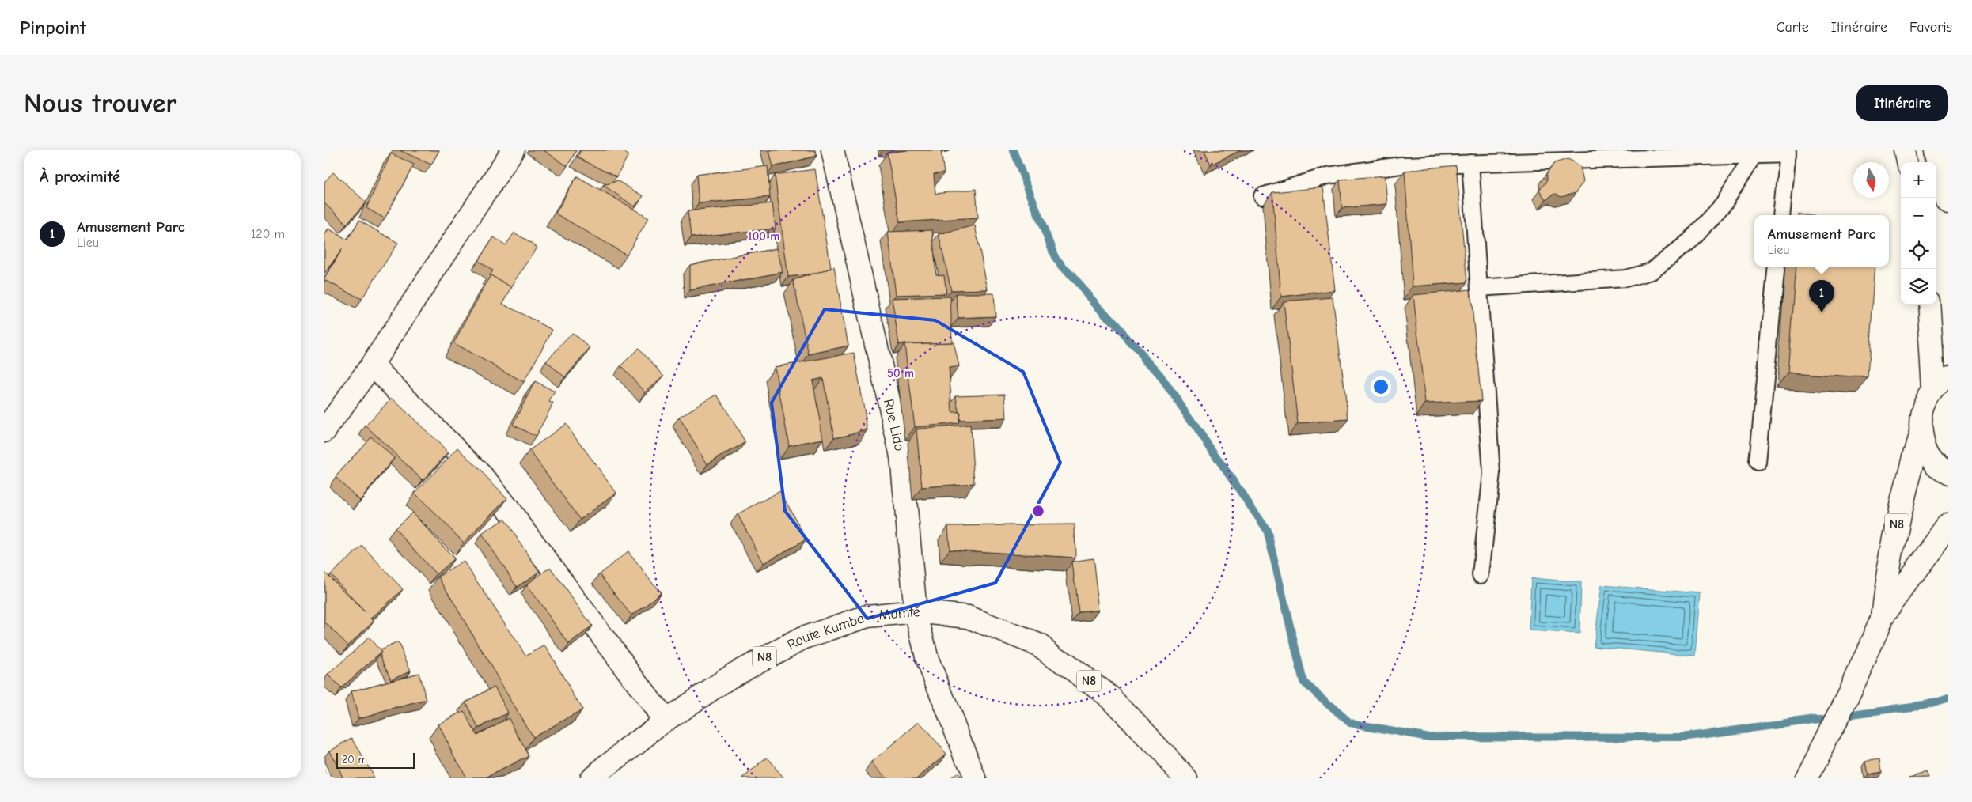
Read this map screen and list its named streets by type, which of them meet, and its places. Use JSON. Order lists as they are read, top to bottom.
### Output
{
  "streets": {
    "main road": ["Rue Lido", "N8", "Route Kumba - Mamfé"]
  },
  "crossings": [
    ["Rue Lido", "Route Kumba - Mamfé"]
  ],
  "scale_bar": "20 m",
  "north": "bottom",
  "page": {
    "header": "Pinpoint",
    "nav": ["Carte", "Itinéraire", "Favoris"],
    "buttons": "Itinéraire",
    "title": "Nous trouver",
    "heading": "À proximité",
    "map_buttons": ["+", "−"],
    "list": [
      {
        "mark": "1",
        "name": "Amusement Parc",
        "note": "Lieu",
        "value": "120 m"
      }
    ],
    "popup": ["Amusement Parc", "Lieu"],
    "pins": "1",
    "scale": "20 m"
  },
  "rings": ["100 m", "50 m"]
}
